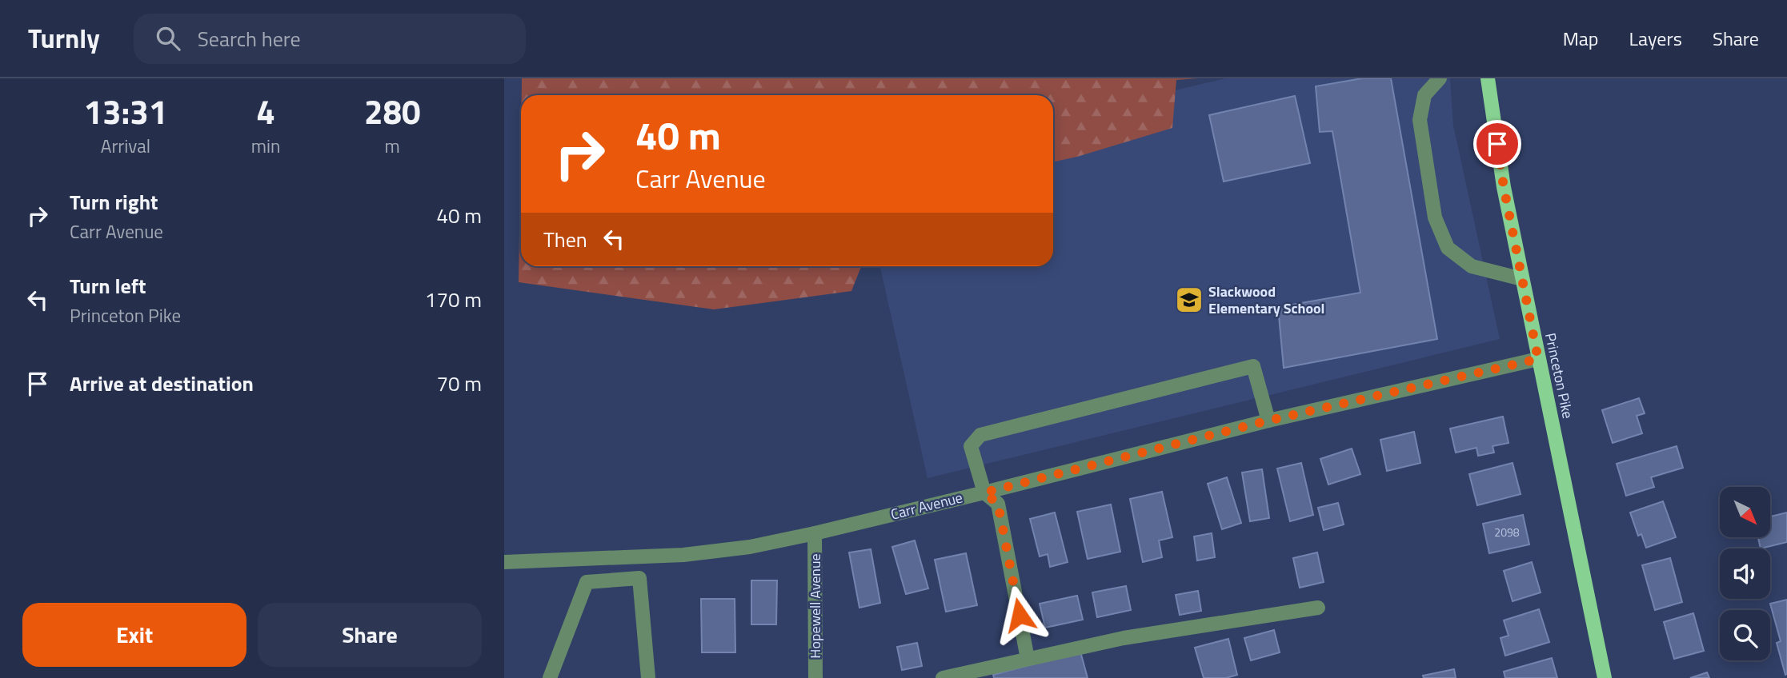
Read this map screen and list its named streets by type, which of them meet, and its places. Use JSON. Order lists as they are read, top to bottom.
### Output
{
  "streets": {
    "main road": ["Princeton Pike"],
    "street": ["Carr Avenue", "Hopewell Avenue"]
  },
  "crossings": [
    ["Princeton Pike", "Carr Avenue"],
    ["Carr Avenue", "Hopewell Avenue"]
  ],
  "places": {
    "school or university": ["Slackwood Elementary School"]
  },
  "house_numbers": ["2098"],
  "north": "bottom right",
  "page": {
    "header": "Turnly",
    "search": "Search here",
    "nav": ["Map", "Layers", "Share"],
    "eta": [
      "13:31",
      "Arrival",
      "4",
      "min",
      "280",
      "m"
    ],
    "turn": ["40 m", "Carr Avenue"],
    "list": [
      {
        "name": "Turn right",
        "note": "Carr Avenue",
        "value": "40 m"
      },
      {
        "name": "Turn left",
        "note": "Princeton Pike",
        "value": "170 m"
      },
      {
        "name": "Arrive at destination",
        "value": "70 m"
      }
    ],
    "then": "Then",
    "buttons": ["Exit", "Share"]
  }
}
